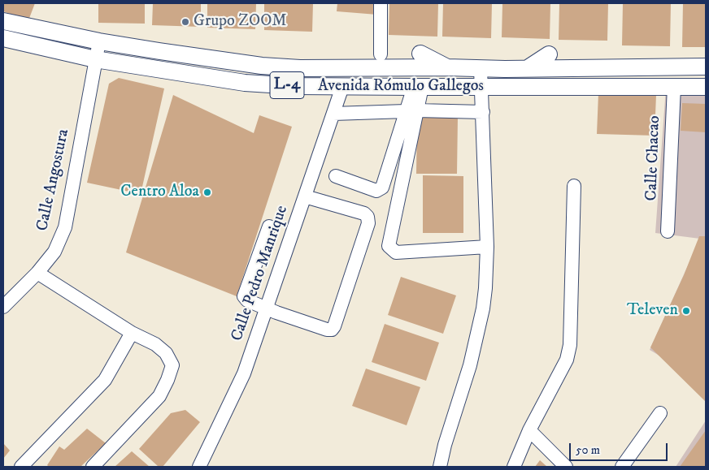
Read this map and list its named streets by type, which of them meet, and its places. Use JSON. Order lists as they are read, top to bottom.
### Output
{
  "streets": {
    "main road": ["L-4", "Avenida Rómulo Gallegos"],
    "street": ["Calle Chacao", "Calle Angostura", "Calle Pedro Manrique"]
  },
  "crossings": [
    ["Avenida Rómulo Gallegos", "Calle Chacao"],
    ["Avenida Rómulo Gallegos", "Calle Angostura"],
    ["Avenida Rómulo Gallegos", "Calle Pedro Manrique"]
  ],
  "places": ["Grupo ZOOM", "Centro Aloa", "Televen"],
  "scale_bar": "50 m"
}
